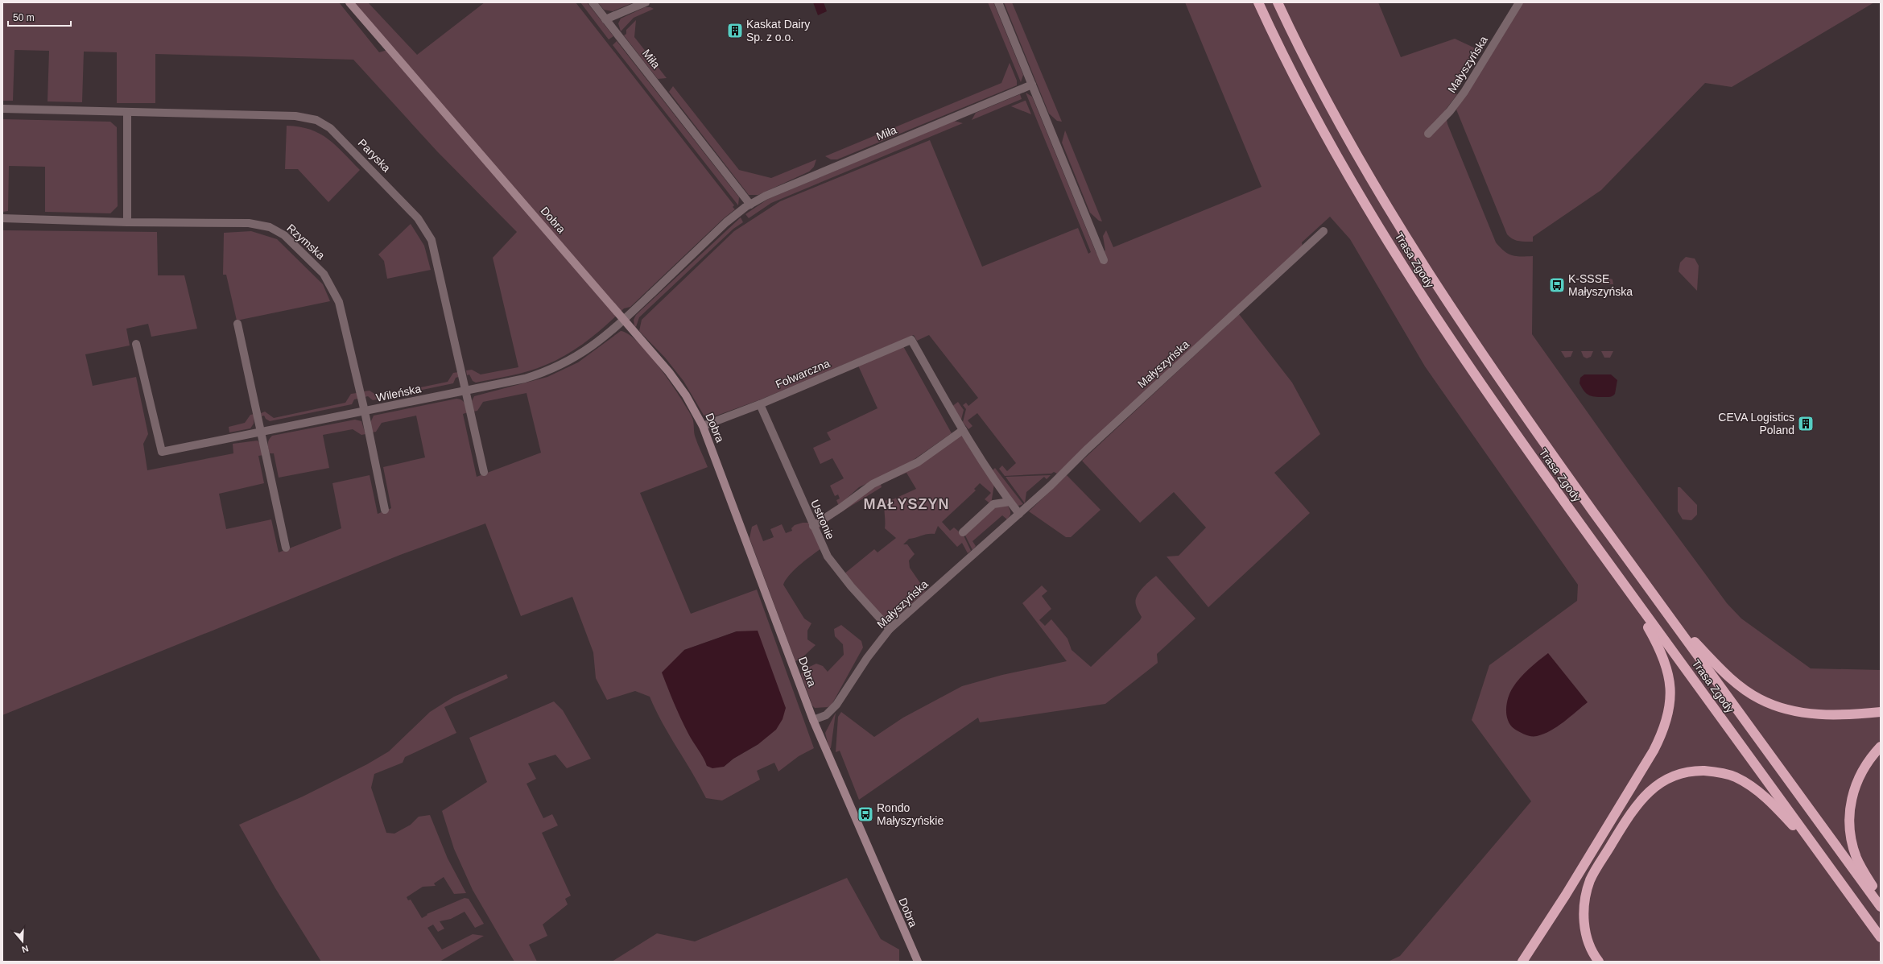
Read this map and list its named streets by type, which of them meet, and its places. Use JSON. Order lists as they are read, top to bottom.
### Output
{
  "streets": {
    "highway": ["Trasa Zgody"],
    "street": [
      "Miła",
      "Małyszyńska",
      "Paryska",
      "Dobra",
      "Rzymska",
      "Folwarczna",
      "Wileńska",
      "Ustronie"
    ]
  },
  "crossings": [
    ["Miła", "Dobra"],
    ["Miła", "Wileńska"],
    ["Małyszyńska", "Dobra"],
    ["Małyszyńska", "Ustronie"],
    ["Paryska", "Wileńska"],
    ["Dobra", "Folwarczna"],
    ["Dobra", "Wileńska"],
    ["Rzymska", "Wileńska"],
    ["Folwarczna", "Ustronie"]
  ],
  "districts": ["MAŁYSZYN"],
  "places": {
    "building": ["Kaskat Dairy Sp. z o.o.", "CEVA Logistics Poland"],
    "bus stop": ["K-SSSE Małyszyńska", "Rondo Małyszyńskie"]
  },
  "scale_bar": "50 m",
  "north": "bottom"
}
